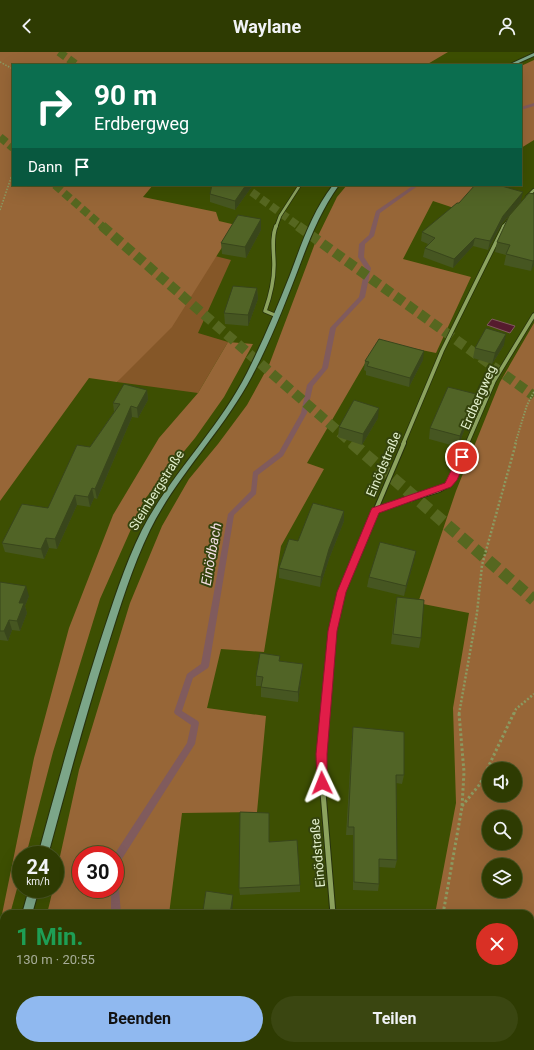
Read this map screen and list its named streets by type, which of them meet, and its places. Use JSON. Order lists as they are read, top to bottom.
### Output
{
  "streets": {
    "main road": ["Steinbergstraße"],
    "street": ["Erdbergweg", "Einödstraße"]
  },
  "crossings": [
    ["Erdbergweg", "Einödstraße"]
  ],
  "water": ["Einödbach"],
  "page": {
    "header": "Waylane",
    "turn": ["90 m", "Erdbergweg"],
    "then": "Dann",
    "speed": "24 km/h",
    "limit": "30",
    "heading": ["1 Min.", "130 m · 20:55"],
    "buttons": ["Beenden", "Teilen"]
  }
}
